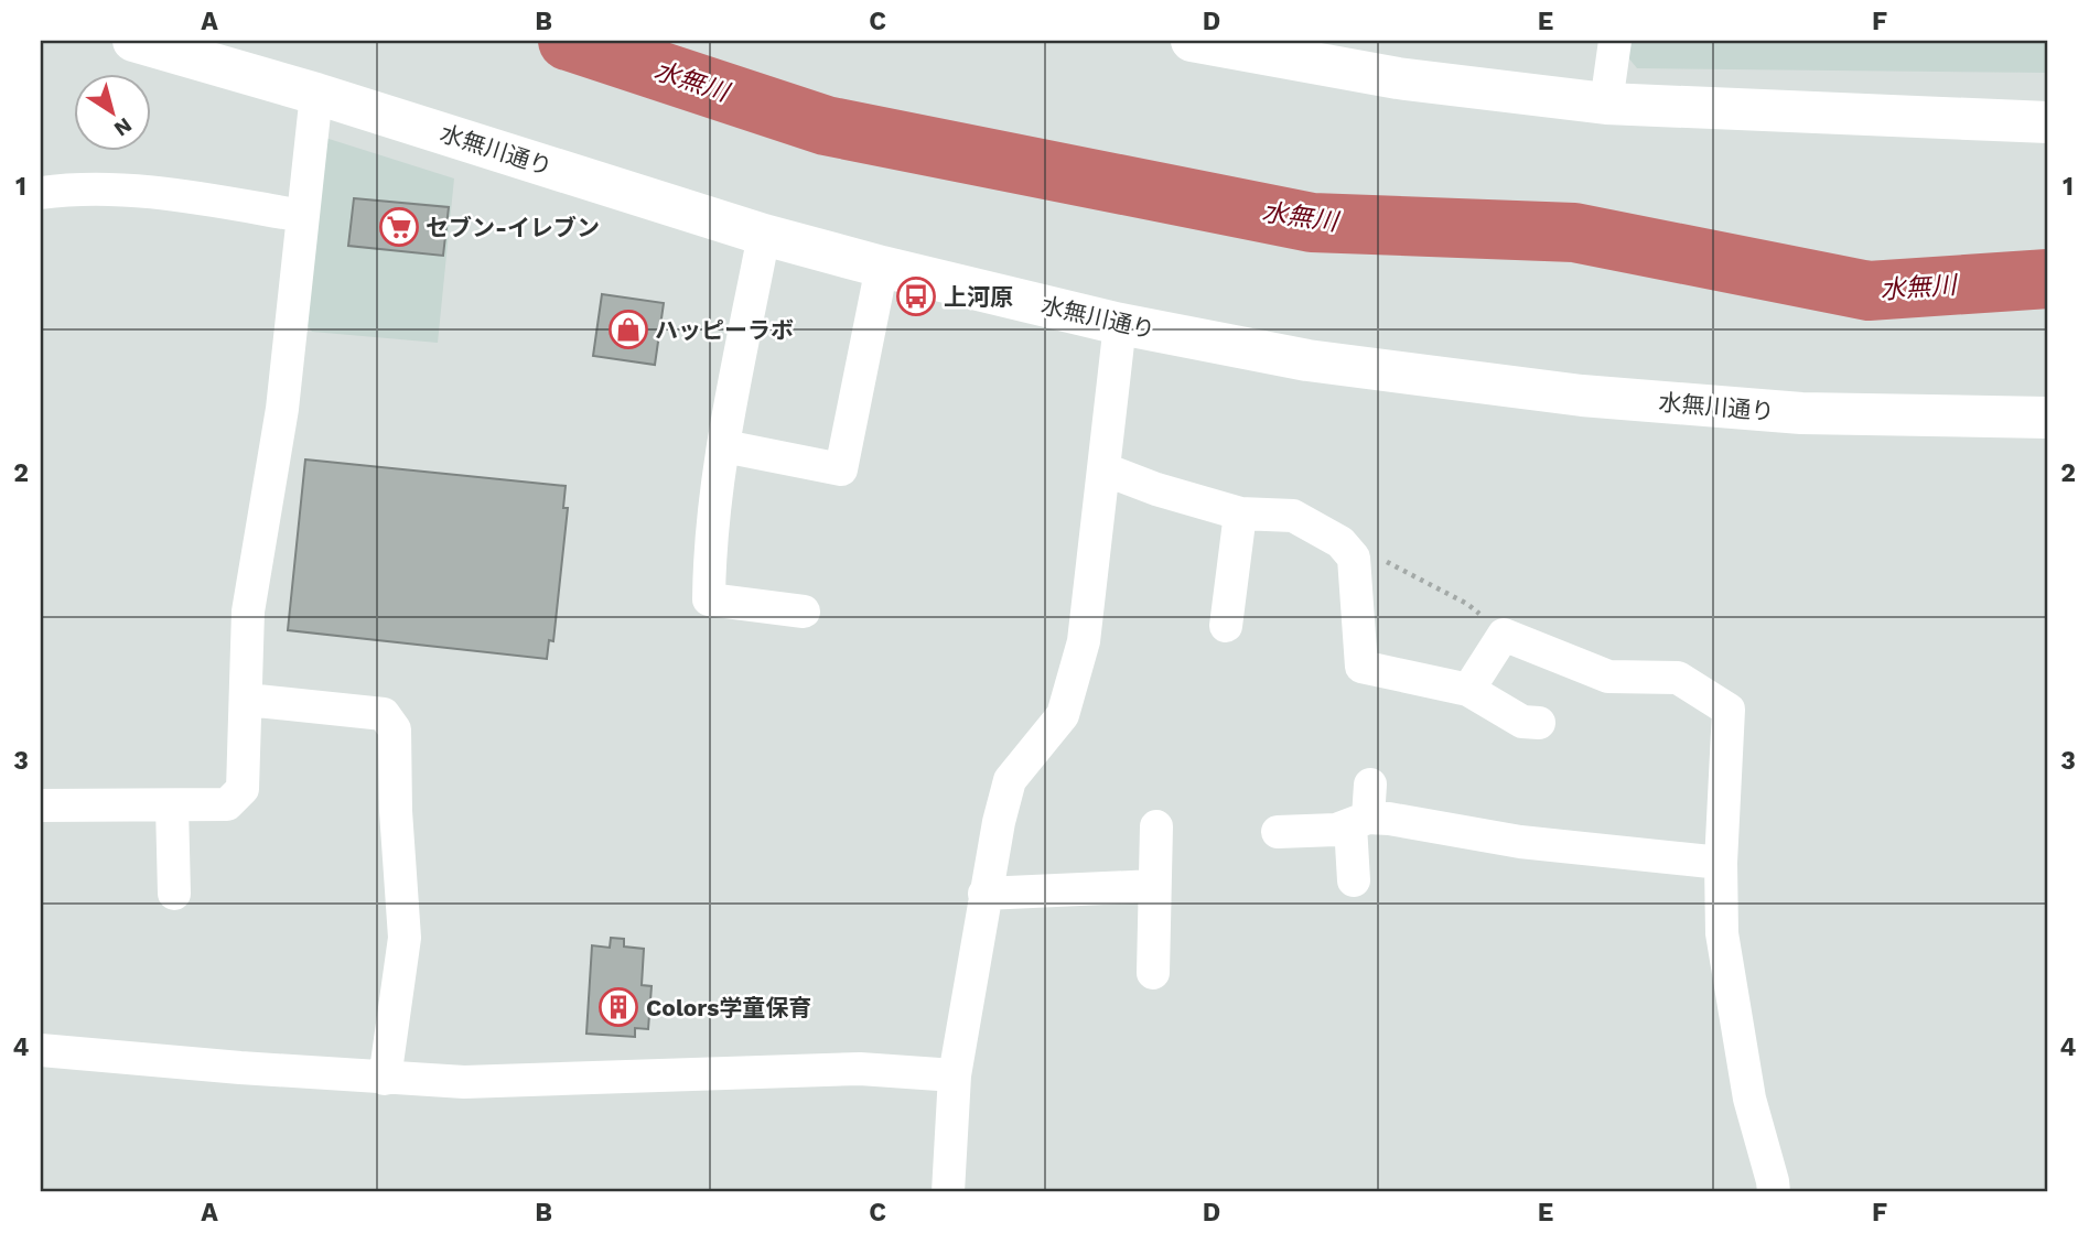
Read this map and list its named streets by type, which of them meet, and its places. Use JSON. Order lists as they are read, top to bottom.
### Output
{
  "streets": {
    "street": ["水無川通り"]
  },
  "water": ["水無川"],
  "places": {
    "supermarket": ["セブン-イレブン"],
    "bus stop": ["上河原"],
    "shop": ["ハッピーラボ"],
    "building": ["Colors学童保育"]
  },
  "north": "bottom right",
  "grid": {
    "columns": [
      "A",
      "B",
      "C",
      "D",
      "E",
      "F"
    ],
    "rows": [
      "1",
      "2",
      "3",
      "4"
    ]
  }
}
